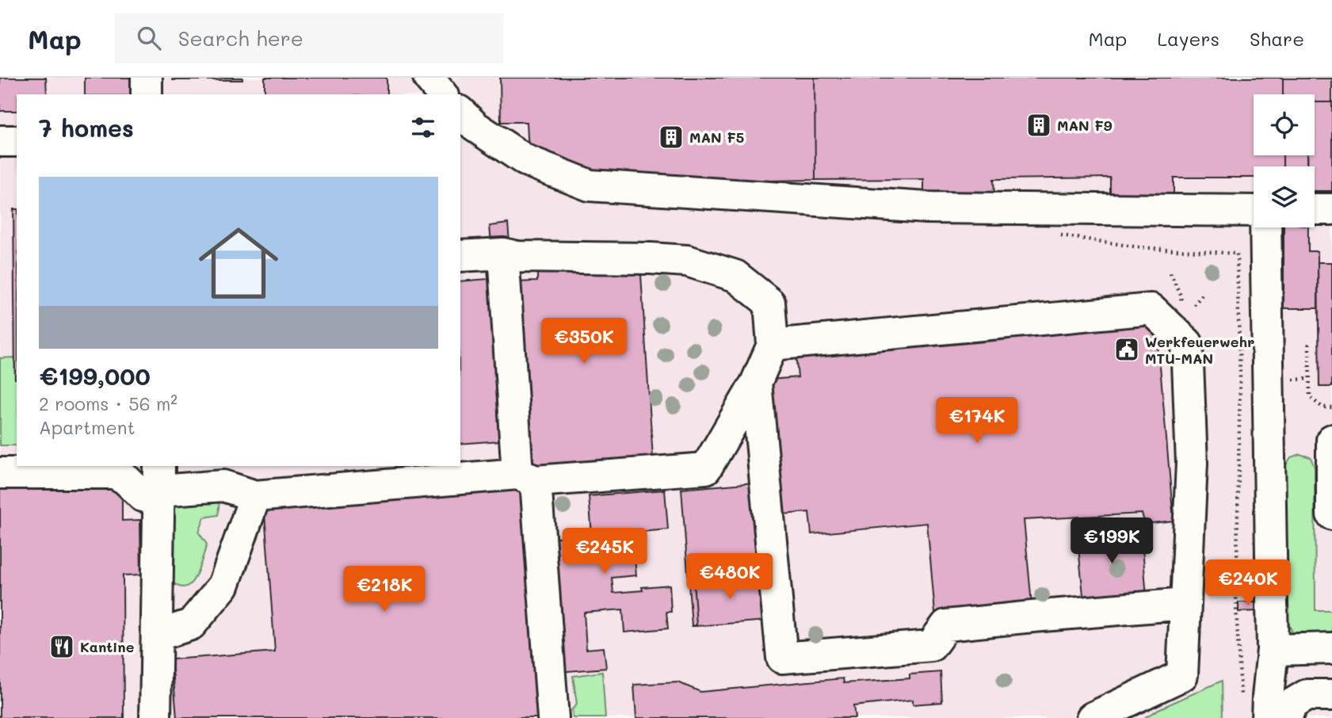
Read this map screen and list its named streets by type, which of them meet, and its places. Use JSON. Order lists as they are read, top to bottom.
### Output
{
  "places": {
    "building": ["MAN F9", "MAN F5"],
    "public building": ["Werkfeuerwehr MTU-MAN"],
    "restaurant": ["Kantine"]
  },
  "page": {
    "header": "Map",
    "search": "Search here",
    "nav": ["Map", "Layers", "Share"],
    "heading": "7 homes",
    "list": [
      {
        "name": "€199,000",
        "note": "2 rooms · 56 m² · Apartment"
      }
    ],
    "price": [
      "€350K",
      "€174K",
      "€199K",
      "€245K",
      "€480K",
      "€240K",
      "€218K"
    ]
  }
}
